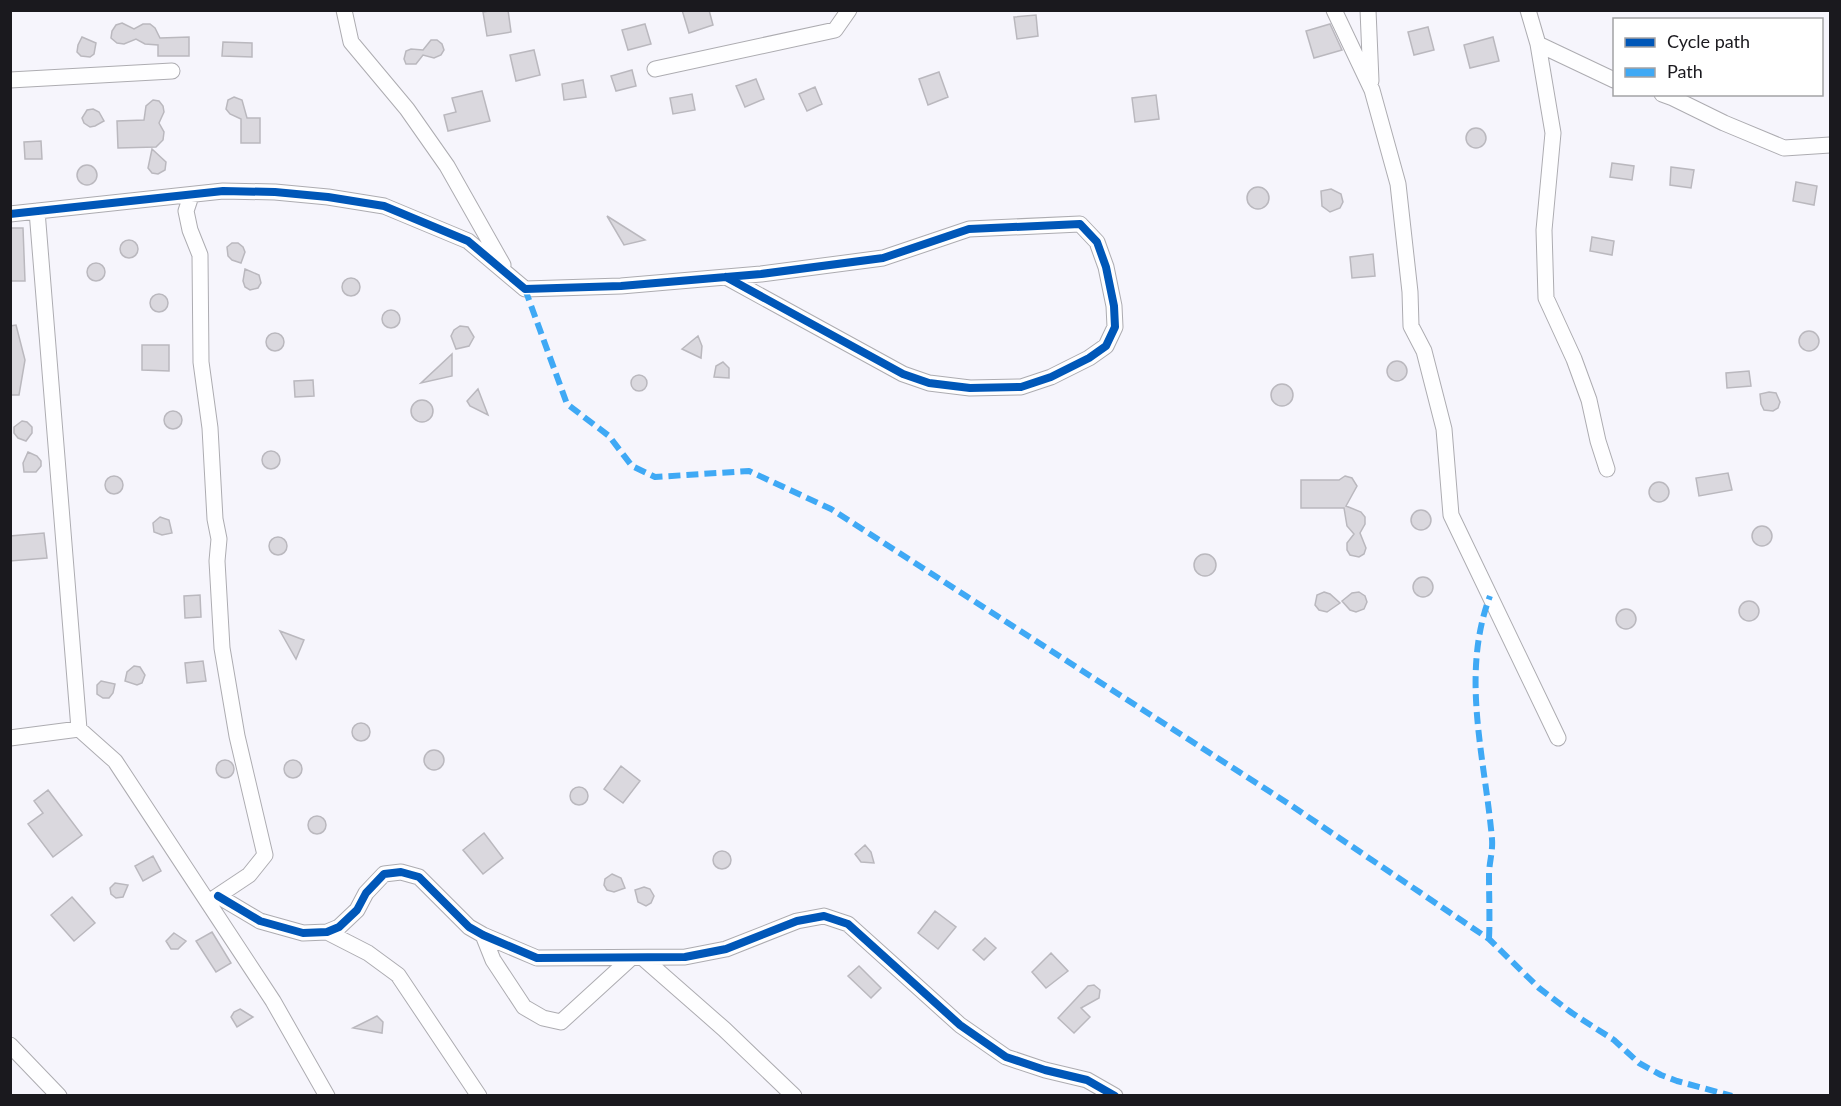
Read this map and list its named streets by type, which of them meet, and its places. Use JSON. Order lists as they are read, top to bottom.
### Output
{
  "legend": ["Cycle path", "Path"]
}
